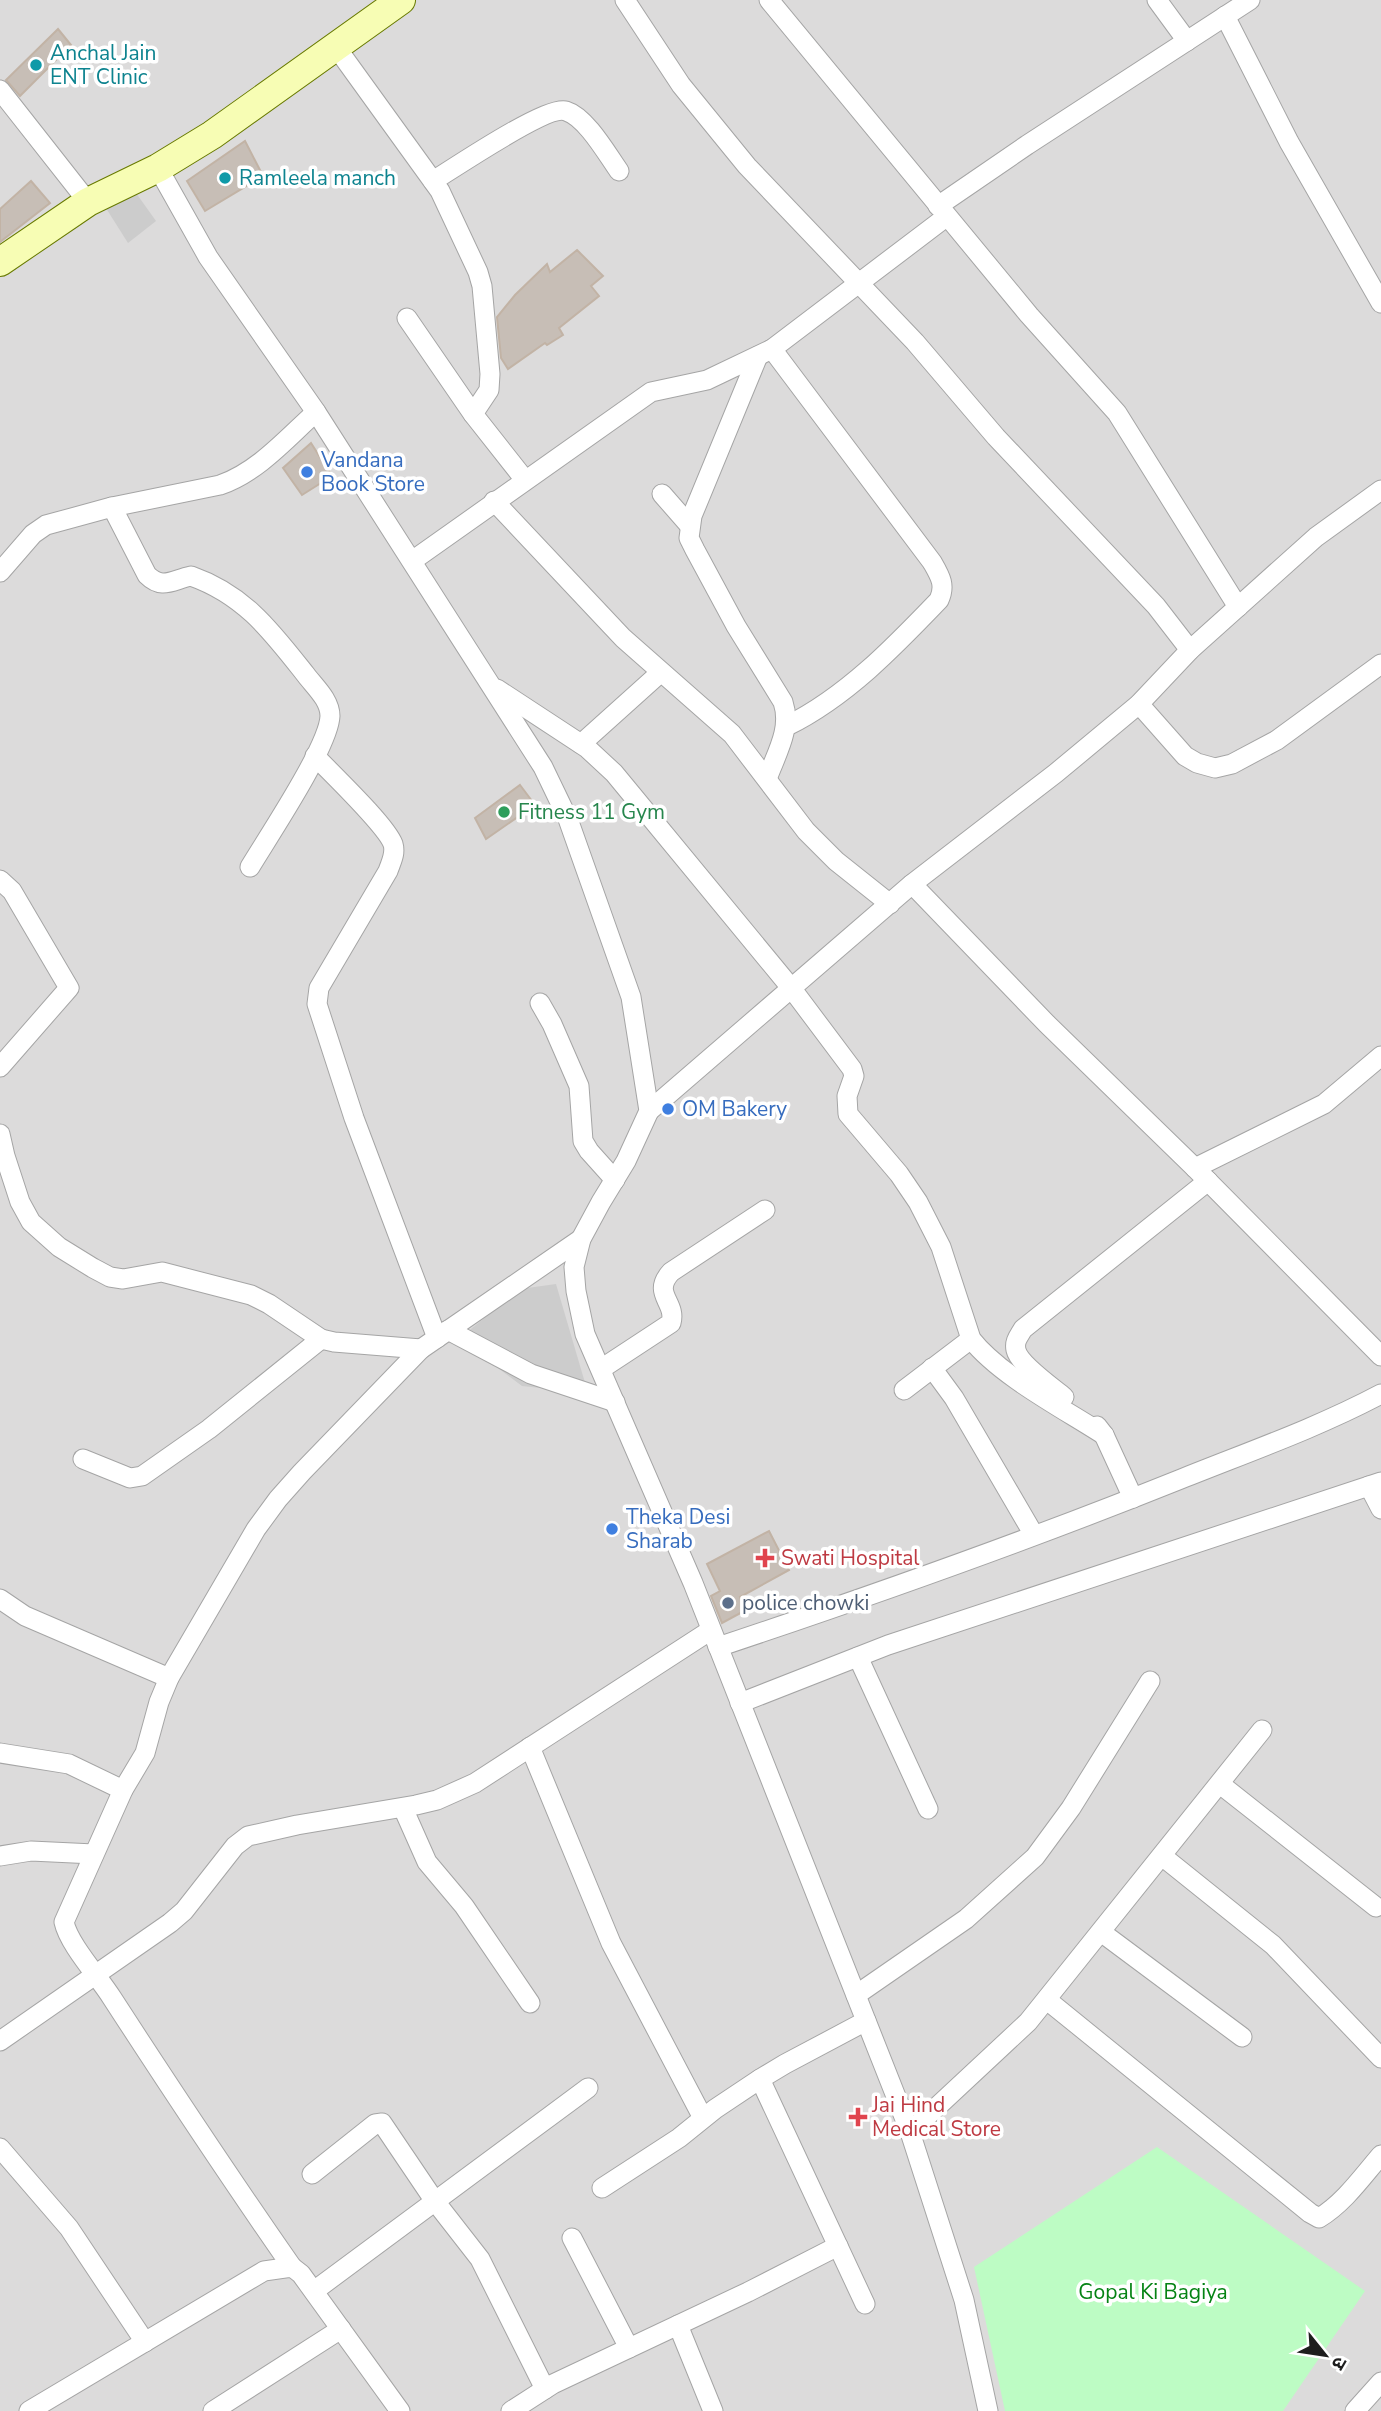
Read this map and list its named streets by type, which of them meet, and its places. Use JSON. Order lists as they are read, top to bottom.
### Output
{
  "parks": ["Gopal Ki Bagiya"],
  "places": {
    "other": [
      "Anchal Jain ENT Clinic",
      "Ramleela manch",
      "Vandana Book Store",
      "Fitness 11 Gym",
      "OM Bakery",
      "Theka Desi Sharab",
      "police chowki"
    ],
    "health": ["Swati Hospital", "Jai Hind Medical Store"]
  },
  "north": "bottom right"
}
